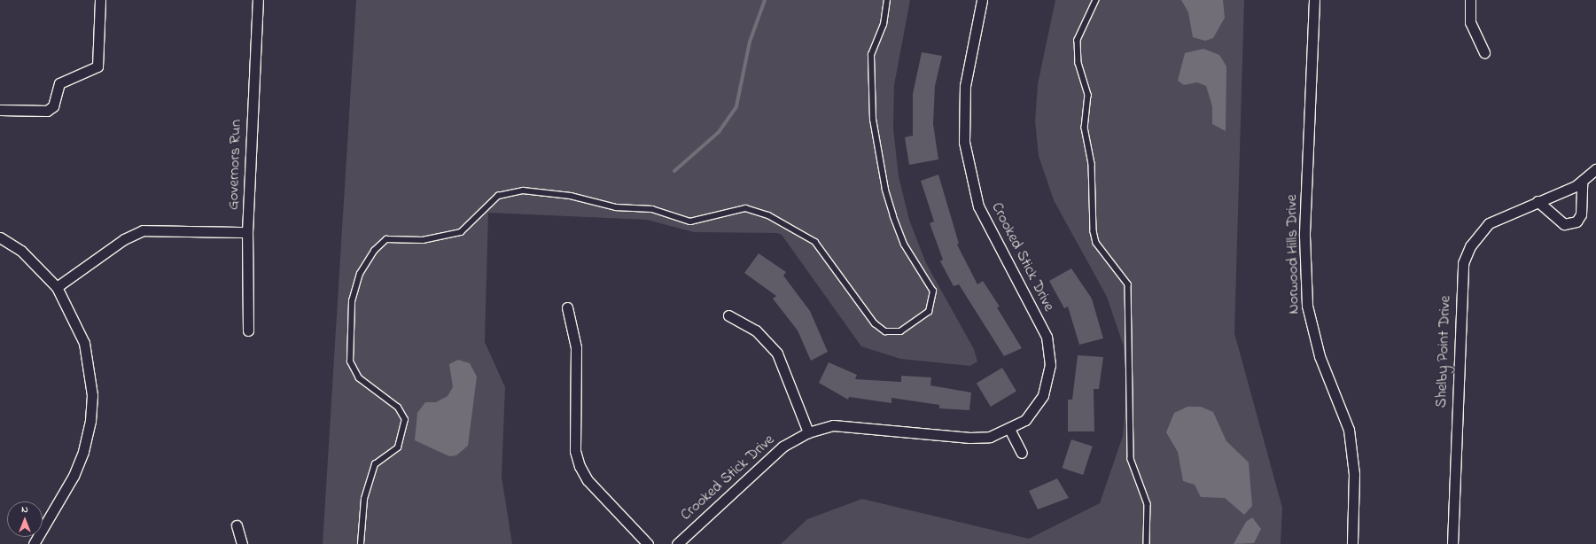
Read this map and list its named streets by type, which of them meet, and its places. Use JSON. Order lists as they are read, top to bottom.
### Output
{
  "streets": {
    "street": [
      "Governors Run",
      "Norwood Hills Drive",
      "Crooked Stick Drive",
      "Shelby Point Drive"
    ]
  },
  "north": "top"
}
